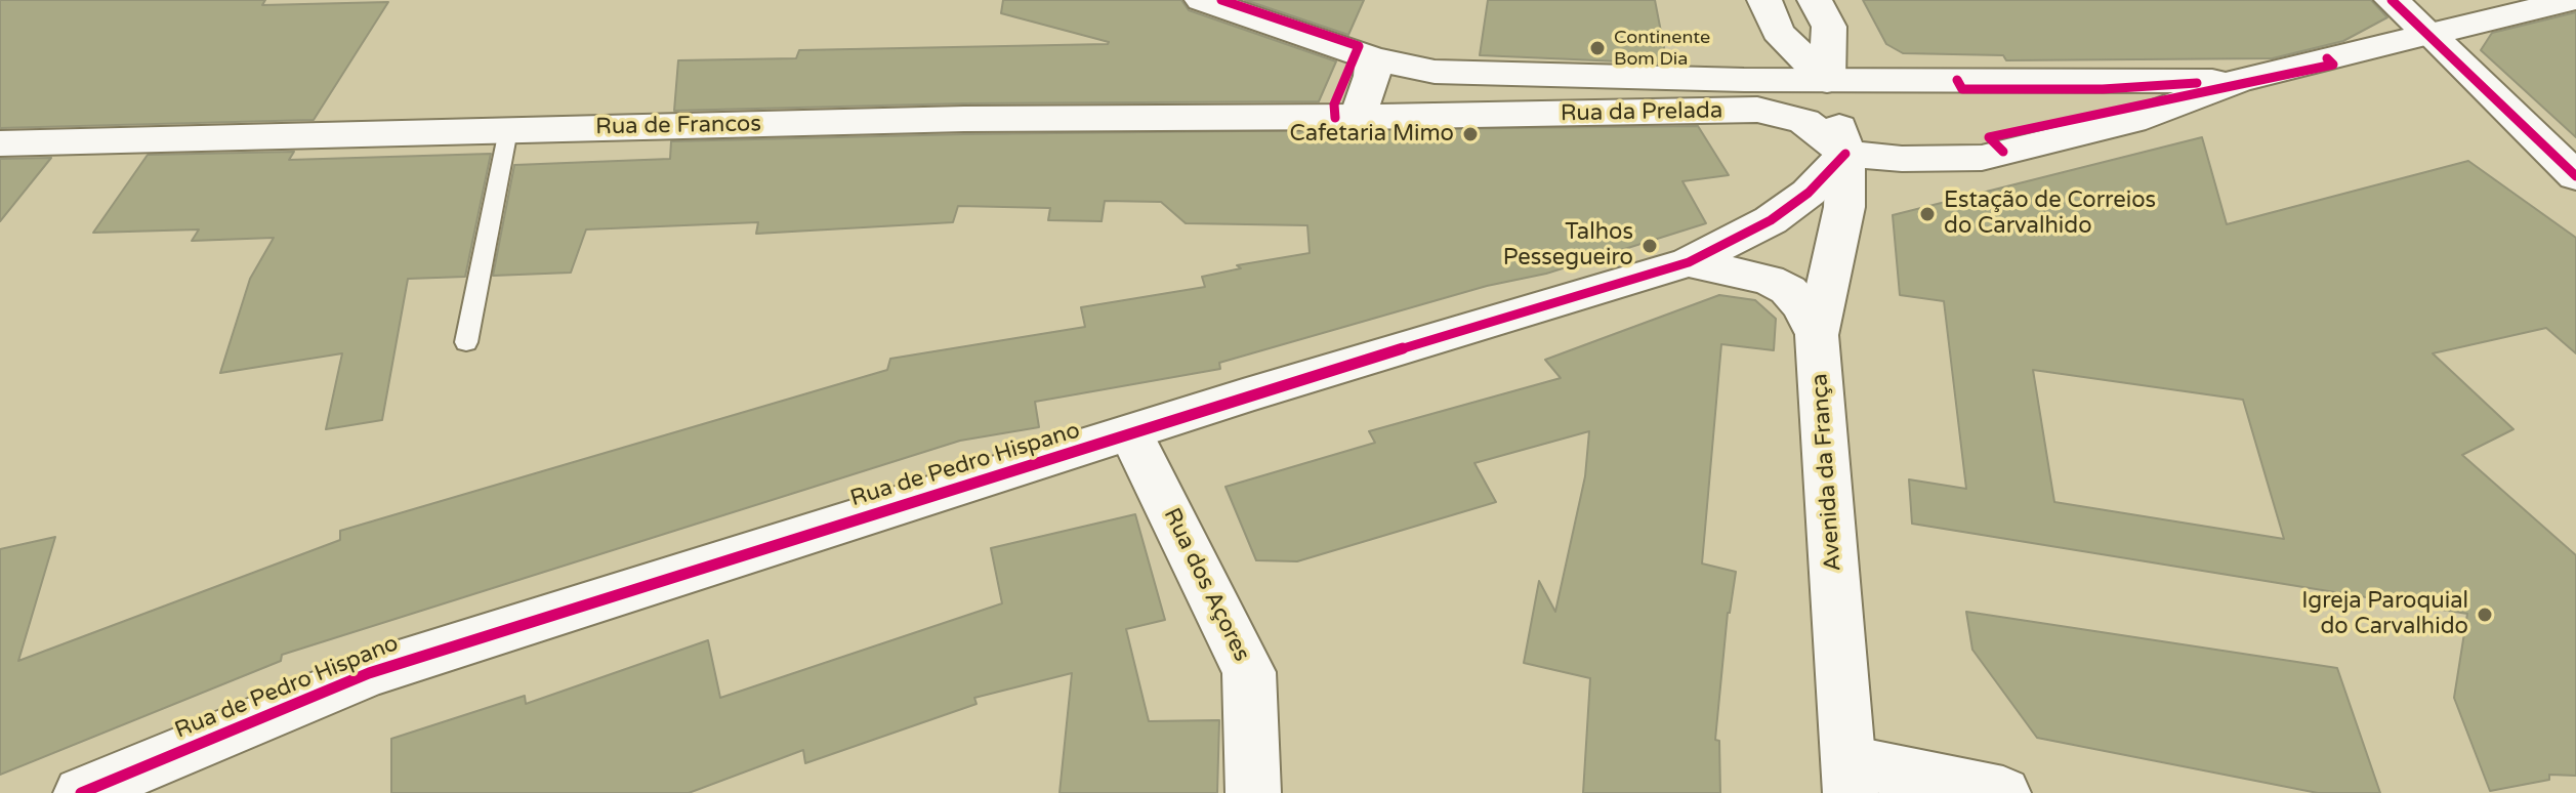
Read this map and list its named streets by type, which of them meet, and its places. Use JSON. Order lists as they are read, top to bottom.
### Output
{
  "streets": {
    "street": [
      "Rua da Prelada",
      "Rua de Francos",
      "Rua de Pedro Hispano",
      "Avenida da França",
      "Rua dos Açores"
    ]
  },
  "crossings": [
    ["Rua da Prelada", "Rua de Francos"],
    ["Rua da Prelada", "Rua de Pedro Hispano"],
    ["Rua da Prelada", "Avenida da França"],
    ["Rua de Pedro Hispano", "Avenida da França"],
    ["Rua de Pedro Hispano", "Rua dos Açores"]
  ],
  "places": [
    "Continente Bom Dia",
    "Cafetaria Mimo",
    "Estação de Correios do Carvalhido",
    "Talhos Pessegueiro",
    "Igreja Paroquial do Carvalhido"
  ]
}
